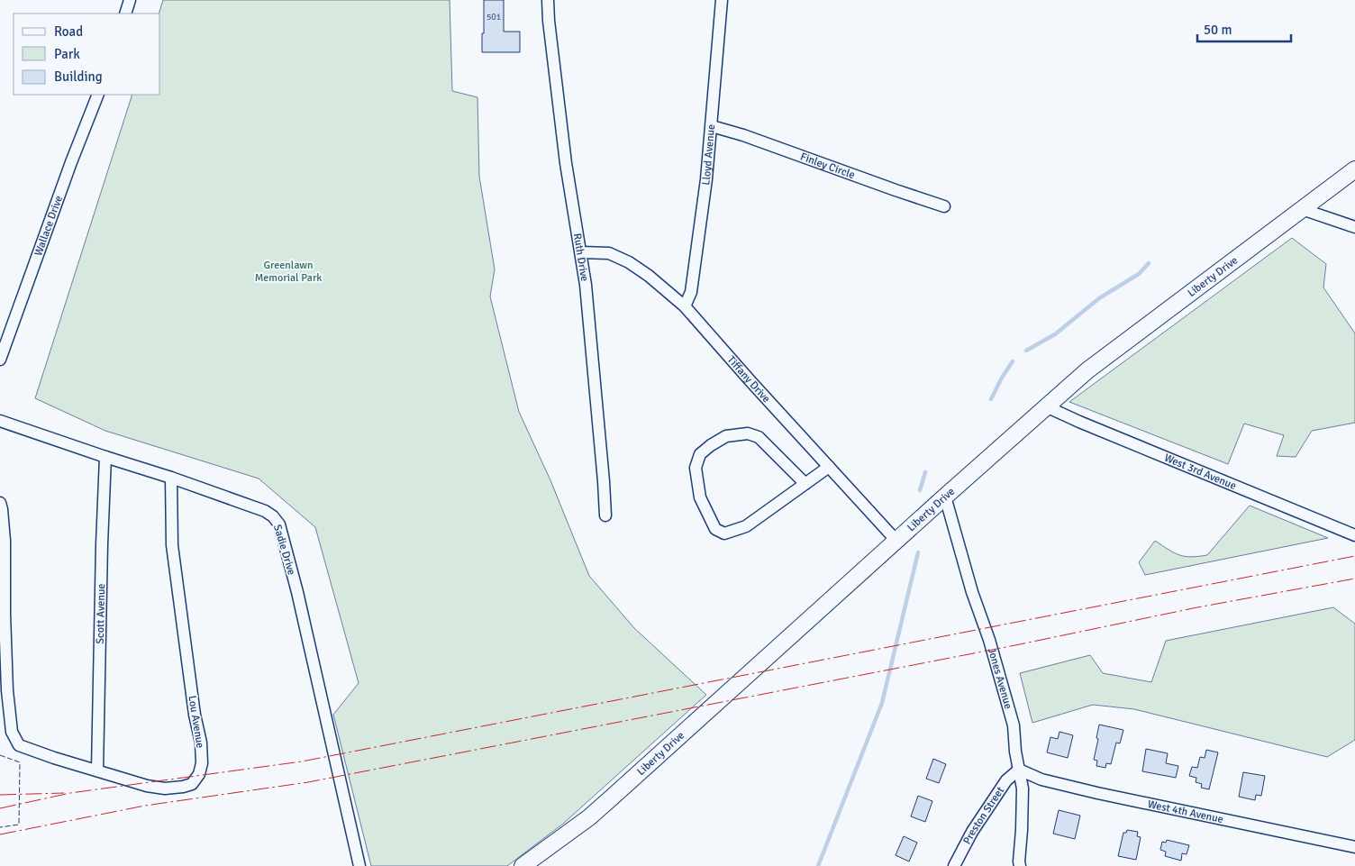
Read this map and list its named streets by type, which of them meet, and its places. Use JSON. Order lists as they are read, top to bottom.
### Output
{
  "streets": {
    "main road": ["Liberty Drive"],
    "street": [
      "Lloyd Avenue",
      "Finley Circle",
      "Wallace Drive",
      "Ruth Drive",
      "Tiffany Drive",
      "West 3rd Avenue",
      "Sadie Drive",
      "Scott Avenue",
      "Jones Avenue",
      "Lou Avenue",
      "West 4th Avenue",
      "Preston Street"
    ]
  },
  "crossings": [
    ["Lloyd Avenue", "Finley Circle"],
    ["Lloyd Avenue", "Tiffany Drive"],
    ["Ruth Drive", "Tiffany Drive"],
    ["Liberty Drive", "Tiffany Drive"],
    ["Liberty Drive", "West 3rd Avenue"],
    ["Liberty Drive", "Jones Avenue"],
    ["Sadie Drive", "Scott Avenue"],
    ["Sadie Drive", "Lou Avenue"],
    ["Scott Avenue", "Lou Avenue"],
    ["Jones Avenue", "West 4th Avenue"],
    ["Jones Avenue", "Preston Street"],
    ["West 4th Avenue", "Preston Street"]
  ],
  "parks": ["Greenlawn Memorial Park"],
  "house_numbers": ["501"],
  "legend": ["Road", "Park", "Building"],
  "scale_bar": "50 m"
}
